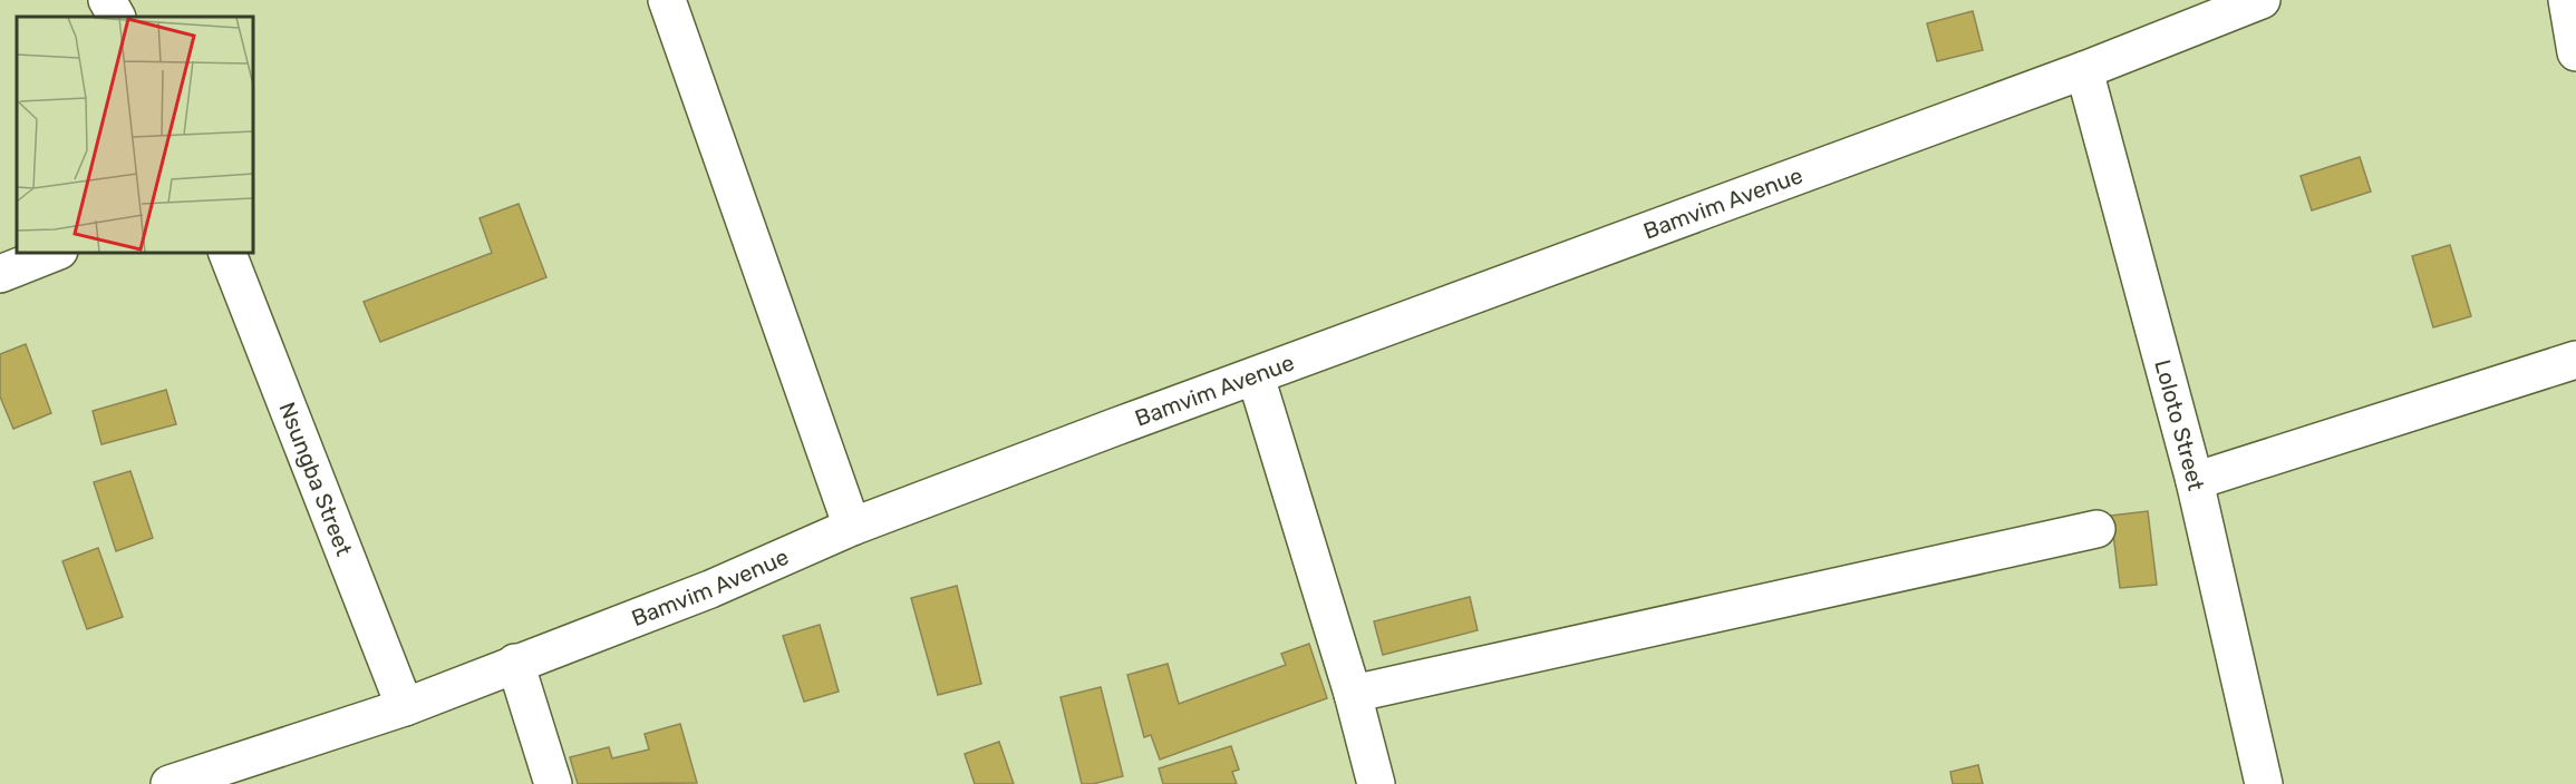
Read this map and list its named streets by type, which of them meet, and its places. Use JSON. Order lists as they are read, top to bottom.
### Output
{
  "streets": {
    "street": ["Bamvim Avenue", "Loloto Street", "Nsungba Street"]
  },
  "crossings": [
    ["Bamvim Avenue", "Loloto Street"],
    ["Bamvim Avenue", "Nsungba Street"]
  ]
}
